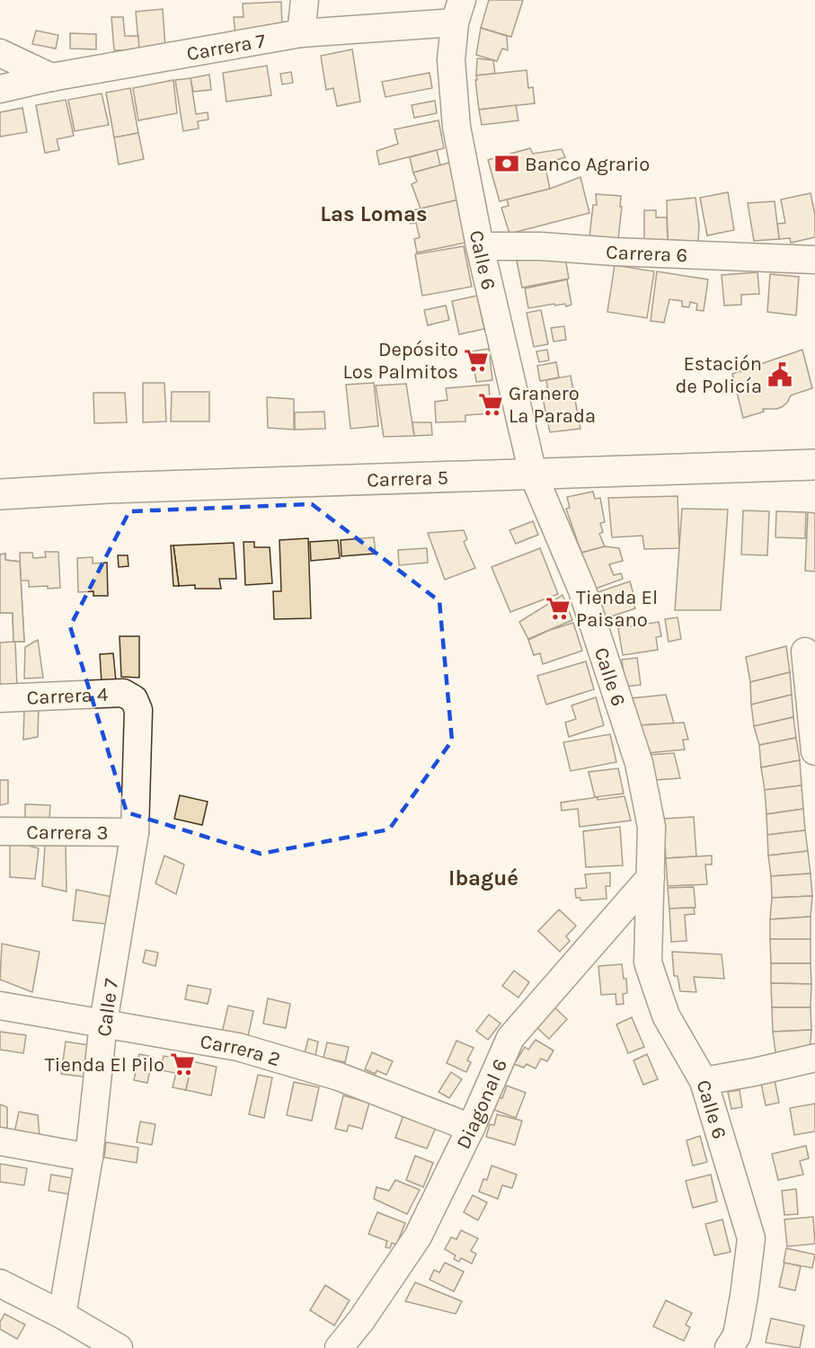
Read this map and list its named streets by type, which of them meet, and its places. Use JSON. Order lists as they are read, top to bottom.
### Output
{
  "streets": {
    "highway": ["Carrera 5"],
    "street": [
      "Carrera 7",
      "Carrera 6",
      "Calle 6",
      "Carrera 4",
      "Carrera 3",
      "Calle 7",
      "Carrera 2",
      "Diagonal 6"
    ]
  },
  "crossings": [
    ["Carrera 7", "Calle 6"],
    ["Carrera 6", "Calle 6"],
    ["Calle 6", "Carrera 5"],
    ["Calle 6", "Diagonal 6"],
    ["Carrera 4", "Calle 7"],
    ["Carrera 3", "Calle 7"],
    ["Calle 7", "Carrera 2"],
    ["Carrera 2", "Diagonal 6"]
  ],
  "districts": ["Las Lomas", "Ibagué"],
  "places": {
    "bank": ["Banco Agrario"],
    "supermarket": [
      "Depósito Los Palmitos",
      "Granero La Parada",
      "Tienda El Paisano",
      "Tienda El Pilo"
    ],
    "public building": ["Estación de Policía"]
  }
}
